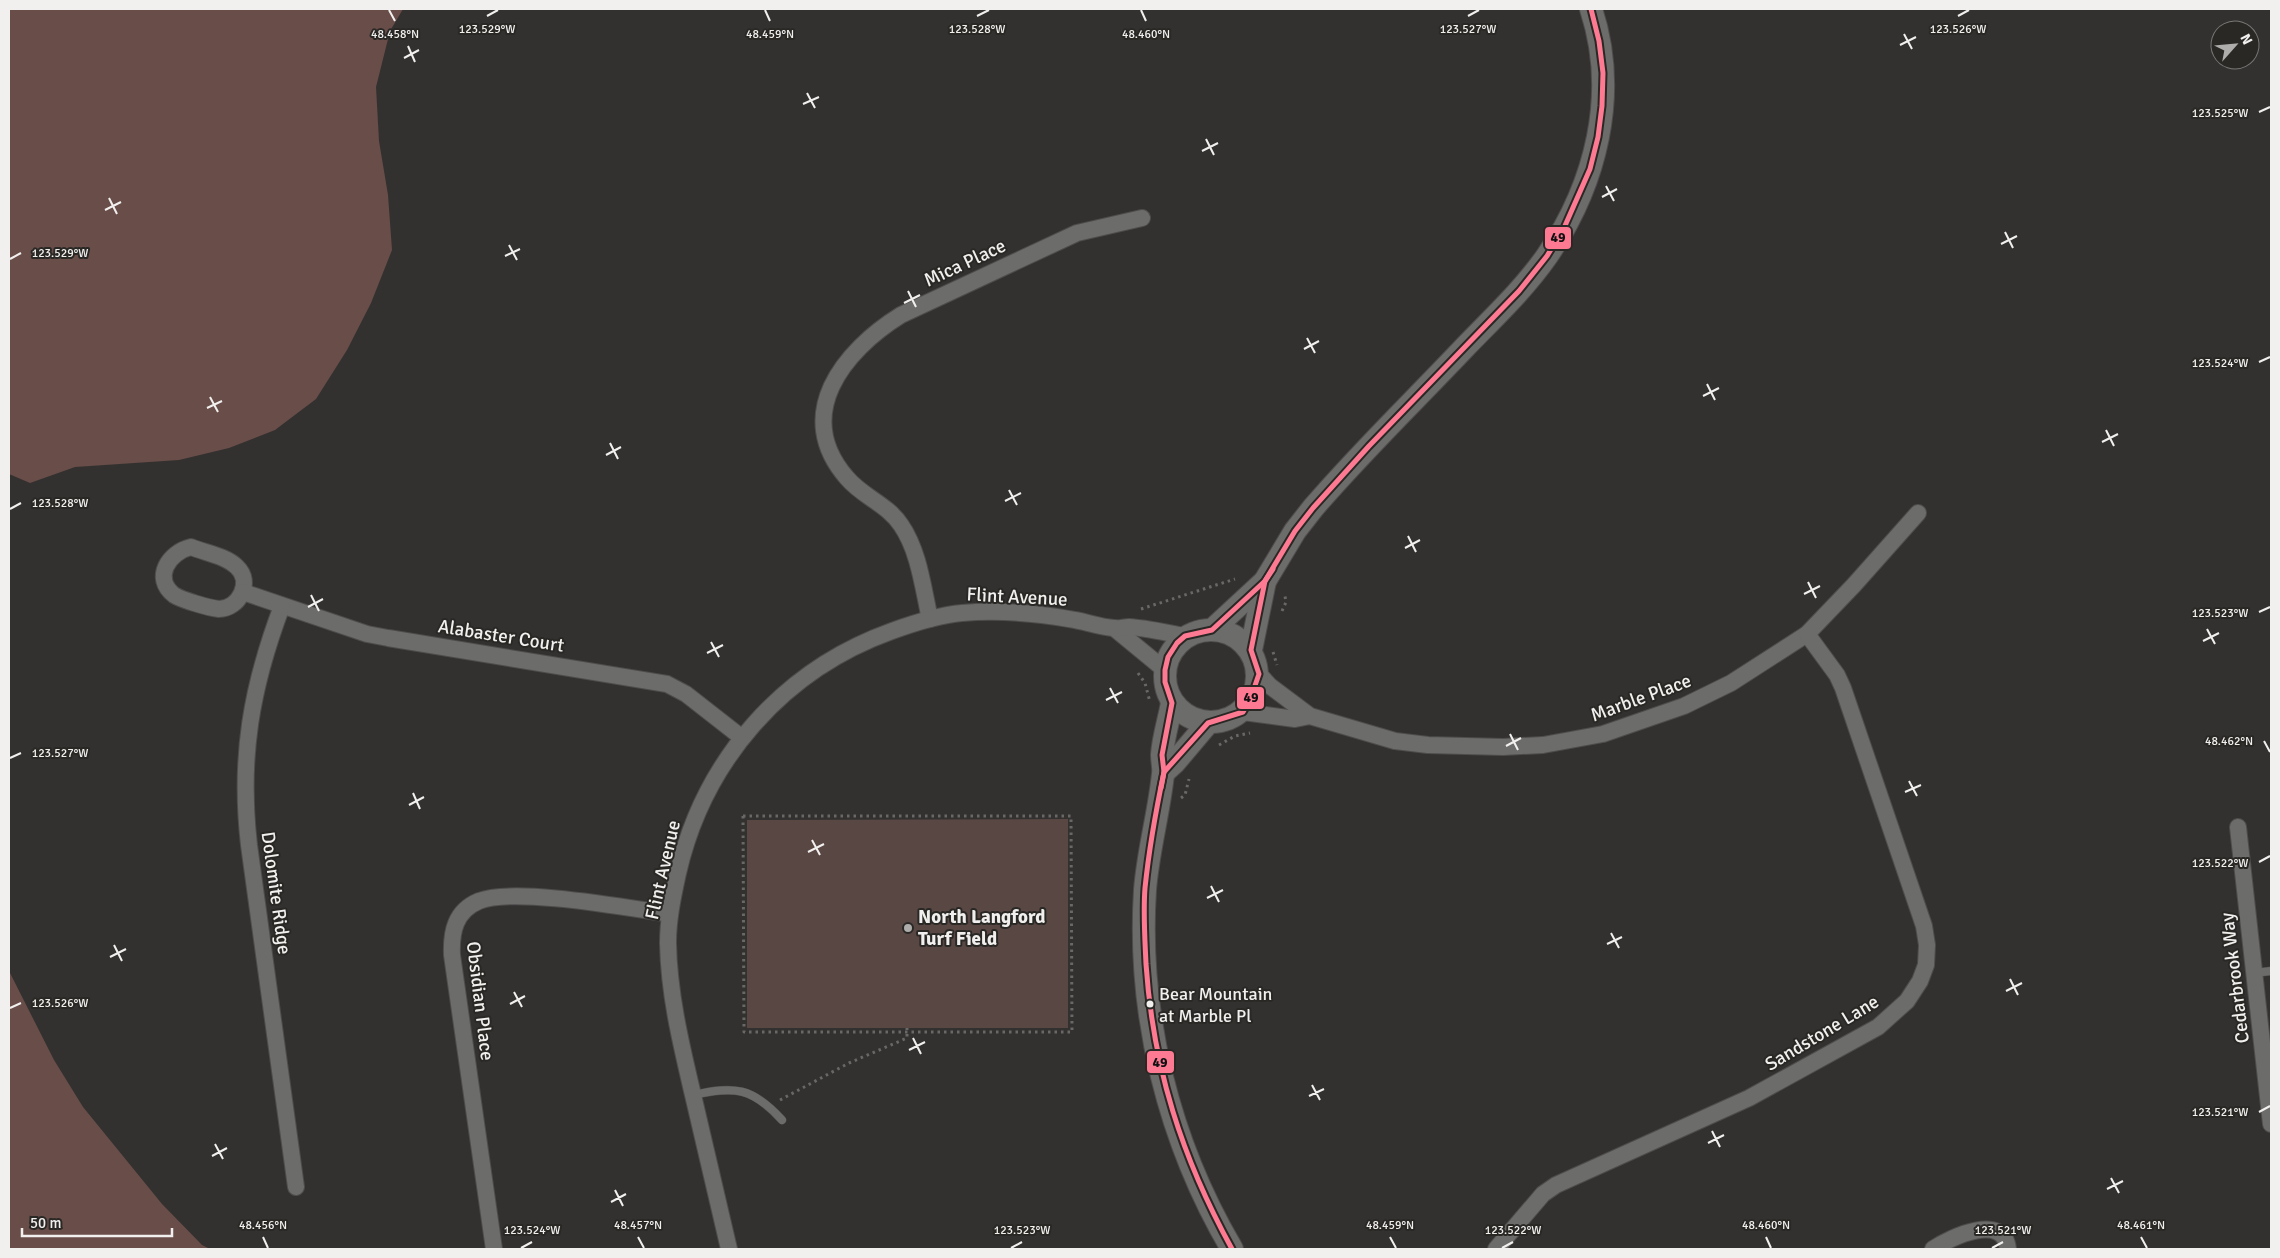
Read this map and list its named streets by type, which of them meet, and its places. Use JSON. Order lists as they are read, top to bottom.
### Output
{
  "streets": {
    "street": [
      "Mica Place",
      "Flint Avenue",
      "Alabaster Court",
      "Marble Place",
      "Dolomite Ridge",
      "Cedarbrook Way",
      "Obsidian Place",
      "Sandstone Lane"
    ]
  },
  "crossings": [
    ["Mica Place", "Flint Avenue"],
    ["Flint Avenue", "Alabaster Court"],
    ["Flint Avenue", "Marble Place"],
    ["Flint Avenue", "Obsidian Place"],
    ["Alabaster Court", "Dolomite Ridge"],
    ["Marble Place", "Sandstone Lane"]
  ],
  "places": ["North Langford Turf Field", "Bear Mountain at Marble Pl"],
  "lines": ["transit line 49"],
  "scale_bar": "50 m",
  "north": "top right",
  "coordinates": [
    "123.529°W",
    "123.528°W",
    "123.527°W",
    "123.526°W",
    "48.458°N",
    "48.459°N",
    "48.460°N",
    "123.525°W",
    "123.524°W",
    "123.523°W",
    "48.462°N",
    "123.522°W",
    "123.521°W",
    "48.456°N",
    "48.457°N",
    "48.461°N"
  ]
}
